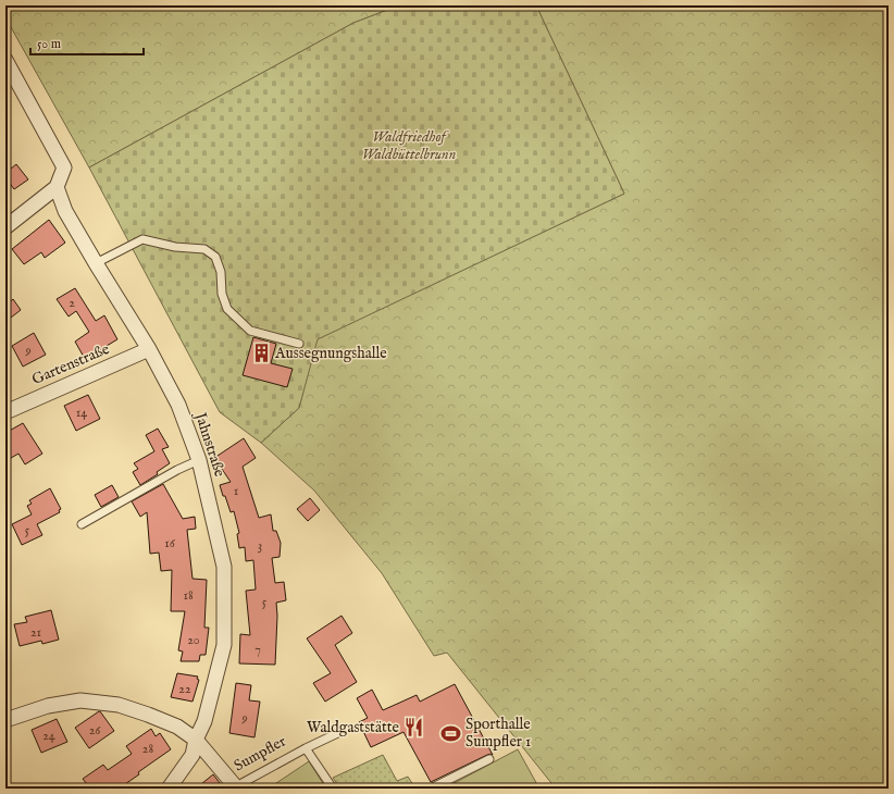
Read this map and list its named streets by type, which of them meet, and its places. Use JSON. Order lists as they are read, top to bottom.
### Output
{
  "streets": {
    "street": ["Gartenstraße", "Jahnstraße", "Sumpfler"]
  },
  "crossings": [
    ["Gartenstraße", "Jahnstraße"],
    ["Jahnstraße", "Sumpfler"]
  ],
  "parks": ["Waldfriedhof Waldbüttelbrunn"],
  "places": {
    "building": ["Aussegnungshalle"],
    "restaurant": ["Waldgaststätte"],
    "sports": ["Sporthalle Sumpfler 1"]
  },
  "house_numbers": [
    "2",
    "9",
    "14",
    "1",
    "5",
    "16",
    "3",
    "18",
    "5",
    "21",
    "20",
    "7",
    "22",
    "9",
    "26",
    "24",
    "28"
  ],
  "scale_bar": "50 m"
}
